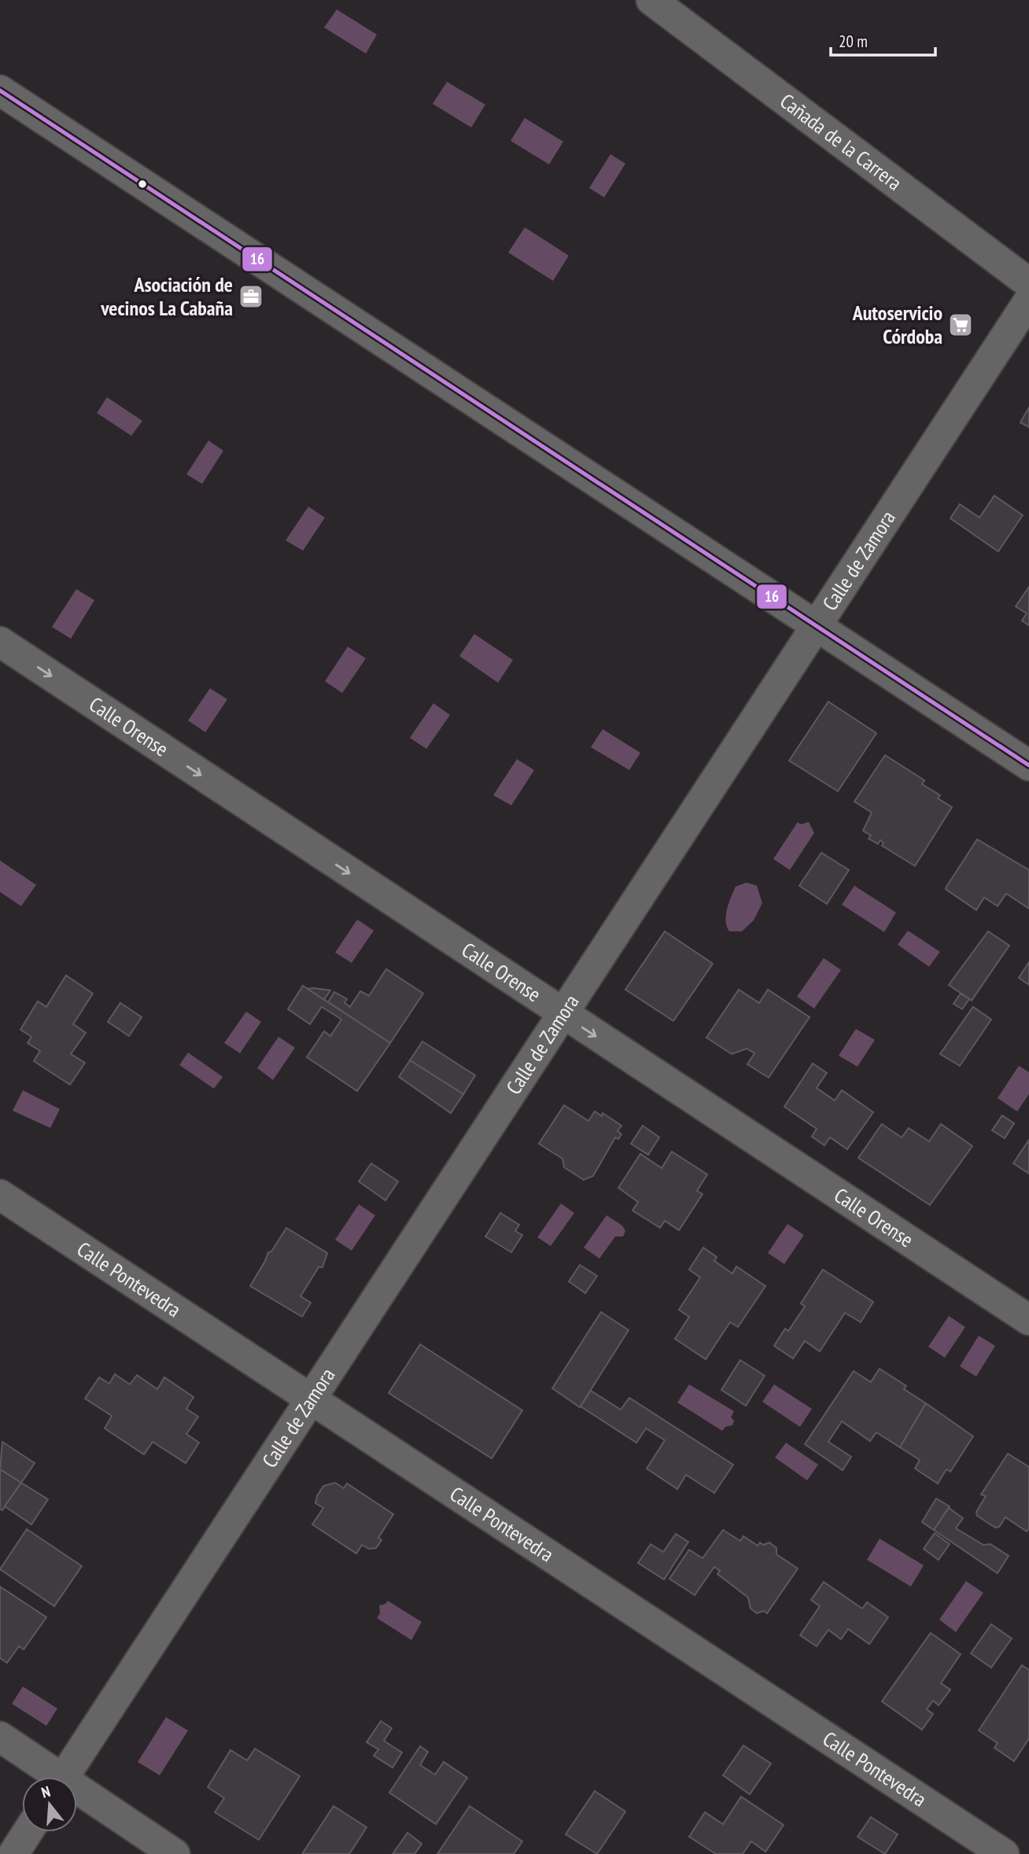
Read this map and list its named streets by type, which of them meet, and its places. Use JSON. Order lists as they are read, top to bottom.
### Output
{
  "streets": {
    "street": [
      "Cañada de la Carrera",
      "Calle de Zamora",
      "Calle Orense",
      "Calle Pontevedra"
    ]
  },
  "crossings": [
    ["Calle de Zamora", "Calle Orense"],
    ["Calle de Zamora", "Calle Pontevedra"]
  ],
  "one_way": ["Calle Orense"],
  "places": {
    "office": ["Asociación de vecinos La Cabaña"],
    "supermarket": ["Autoservicio Córdoba"]
  },
  "lines": ["transit line 16"],
  "scale_bar": "20 m",
  "north": "top"
}
